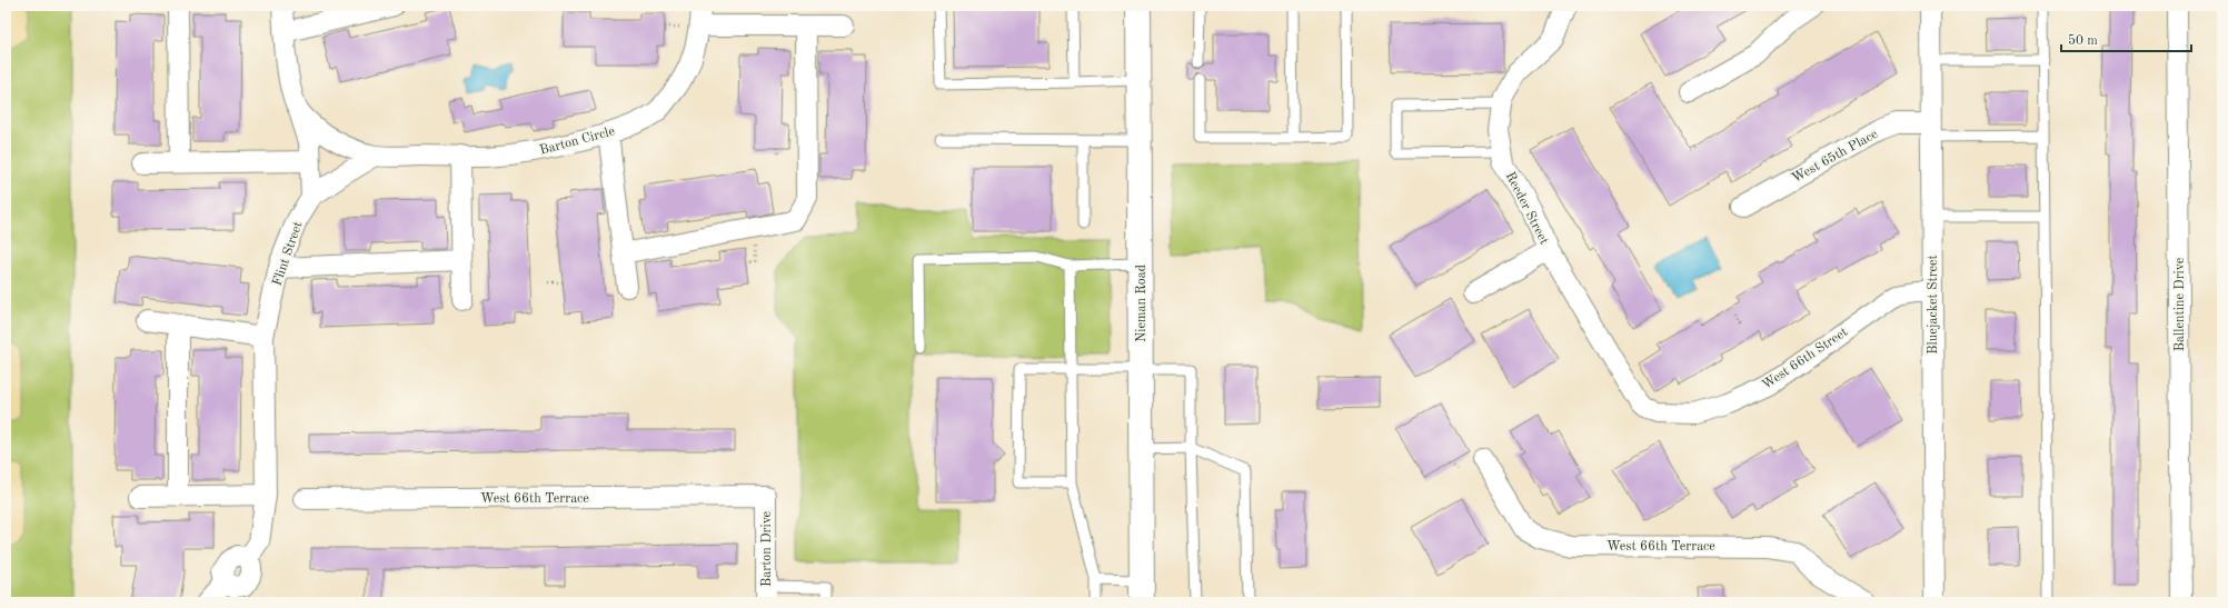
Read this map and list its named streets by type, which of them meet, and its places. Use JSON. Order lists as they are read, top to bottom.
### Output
{
  "streets": {
    "main road": ["Nieman Road"],
    "street": [
      "Barton Circle",
      "West 65th Place",
      "Reeder Street",
      "Flint Street",
      "Bluejacket Street",
      "Ballentine Drive",
      "West 66th Street",
      "West 66th Terrace",
      "Barton Drive"
    ]
  },
  "crossings": [
    ["Barton Circle", "Flint Street"],
    ["West 65th Place", "Bluejacket Street"],
    ["Reeder Street", "West 66th Street"],
    ["Bluejacket Street", "West 66th Street"],
    ["West 66th Terrace", "Barton Drive"]
  ],
  "scale_bar": "50 m"
}
